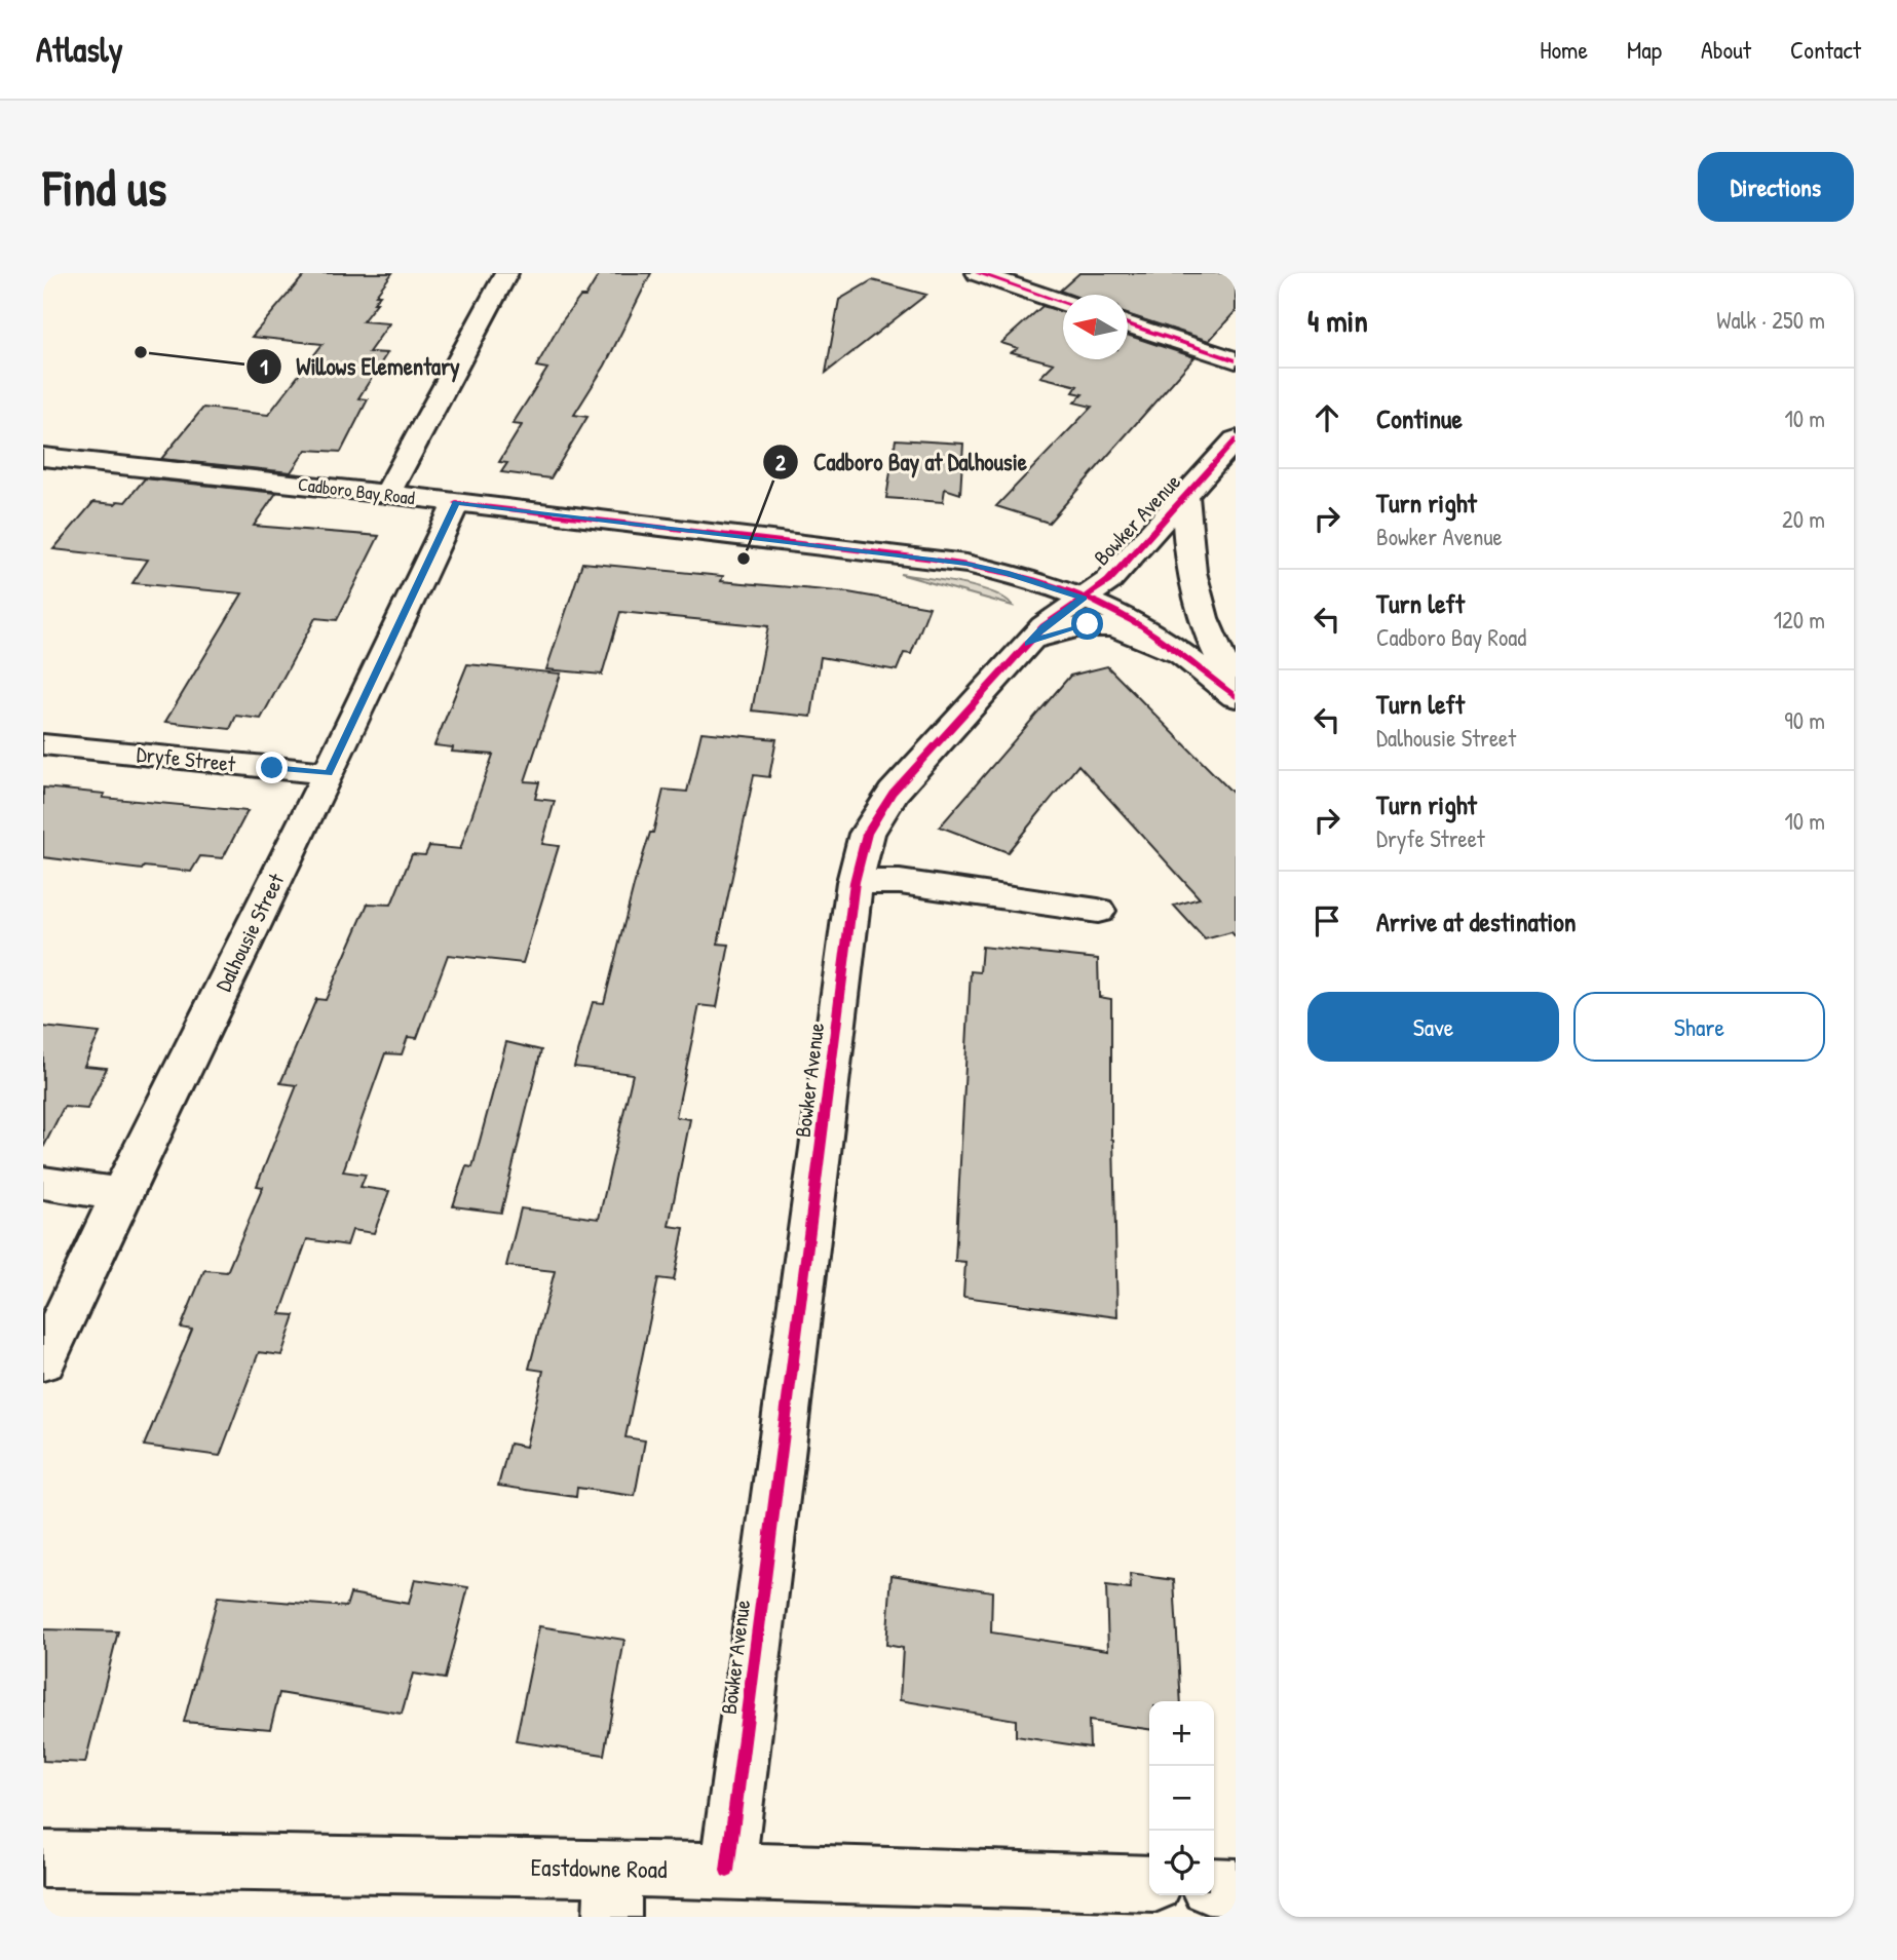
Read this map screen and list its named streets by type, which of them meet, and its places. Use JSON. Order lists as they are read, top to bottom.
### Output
{
  "streets": {
    "street": [
      "Cadboro Bay Road",
      "Bowker Avenue",
      "Dryfe Street",
      "Dalhousie Street",
      "Eastdowne Road"
    ]
  },
  "crossings": [
    ["Cadboro Bay Road", "Bowker Avenue"],
    ["Cadboro Bay Road", "Dalhousie Street"],
    ["Bowker Avenue", "Eastdowne Road"],
    ["Dryfe Street", "Dalhousie Street"]
  ],
  "places": ["Willows Elementary", "Cadboro Bay at Dalhousie"],
  "north": "left",
  "page": {
    "header": "Atlasly",
    "nav": [
      "Home",
      "Map",
      "About",
      "Contact"
    ],
    "buttons": [
      "Directions",
      ["Save", "Share"]
    ],
    "title": "Find us",
    "heading": ["4 min", "Walk · 250 m"],
    "list": [
      ["Continue", "10 m"],
      ["Turn right", "Bowker Avenue", "20 m"],
      ["Turn left", "Cadboro Bay Road", "120 m"],
      ["Turn left", "Dalhousie Street", "90 m"],
      ["Turn right", "Dryfe Street", "10 m"],
      "Arrive at destination"
    ],
    "map_buttons": ["+", "−"]
  }
}
